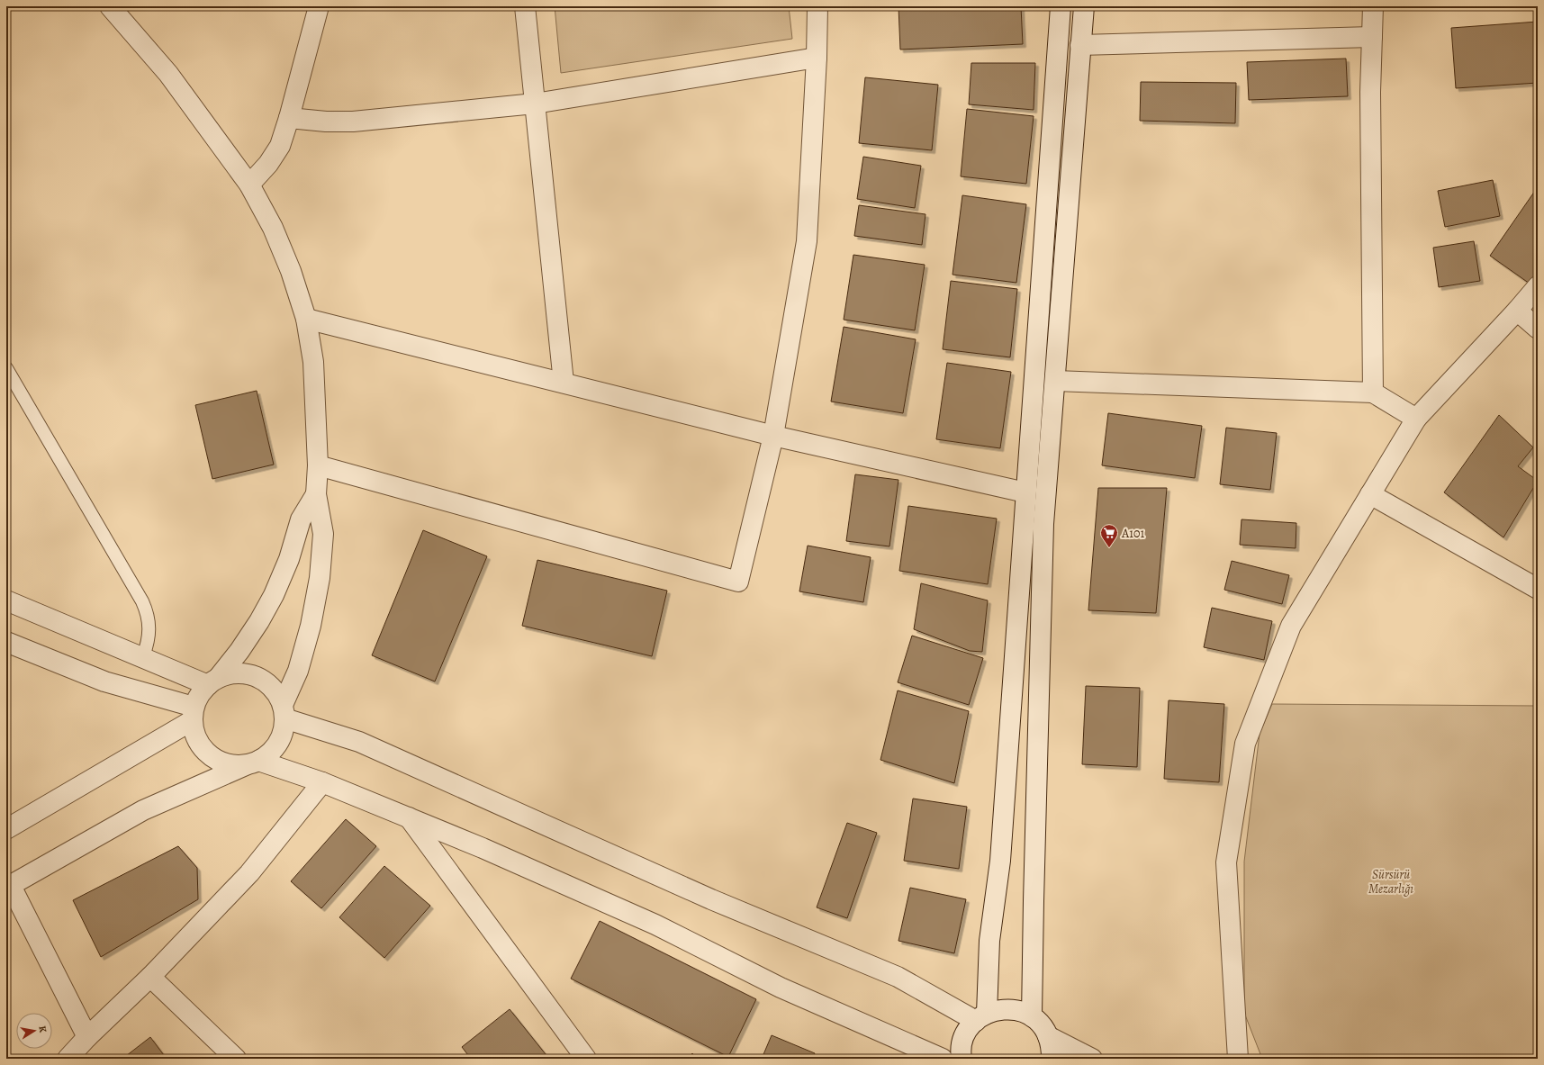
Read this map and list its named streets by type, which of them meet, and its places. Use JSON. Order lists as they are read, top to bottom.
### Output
{
  "parks": ["Sürsürü Mezarlığı"],
  "places": {
    "supermarket": ["A101"]
  },
  "north": "right"
}
